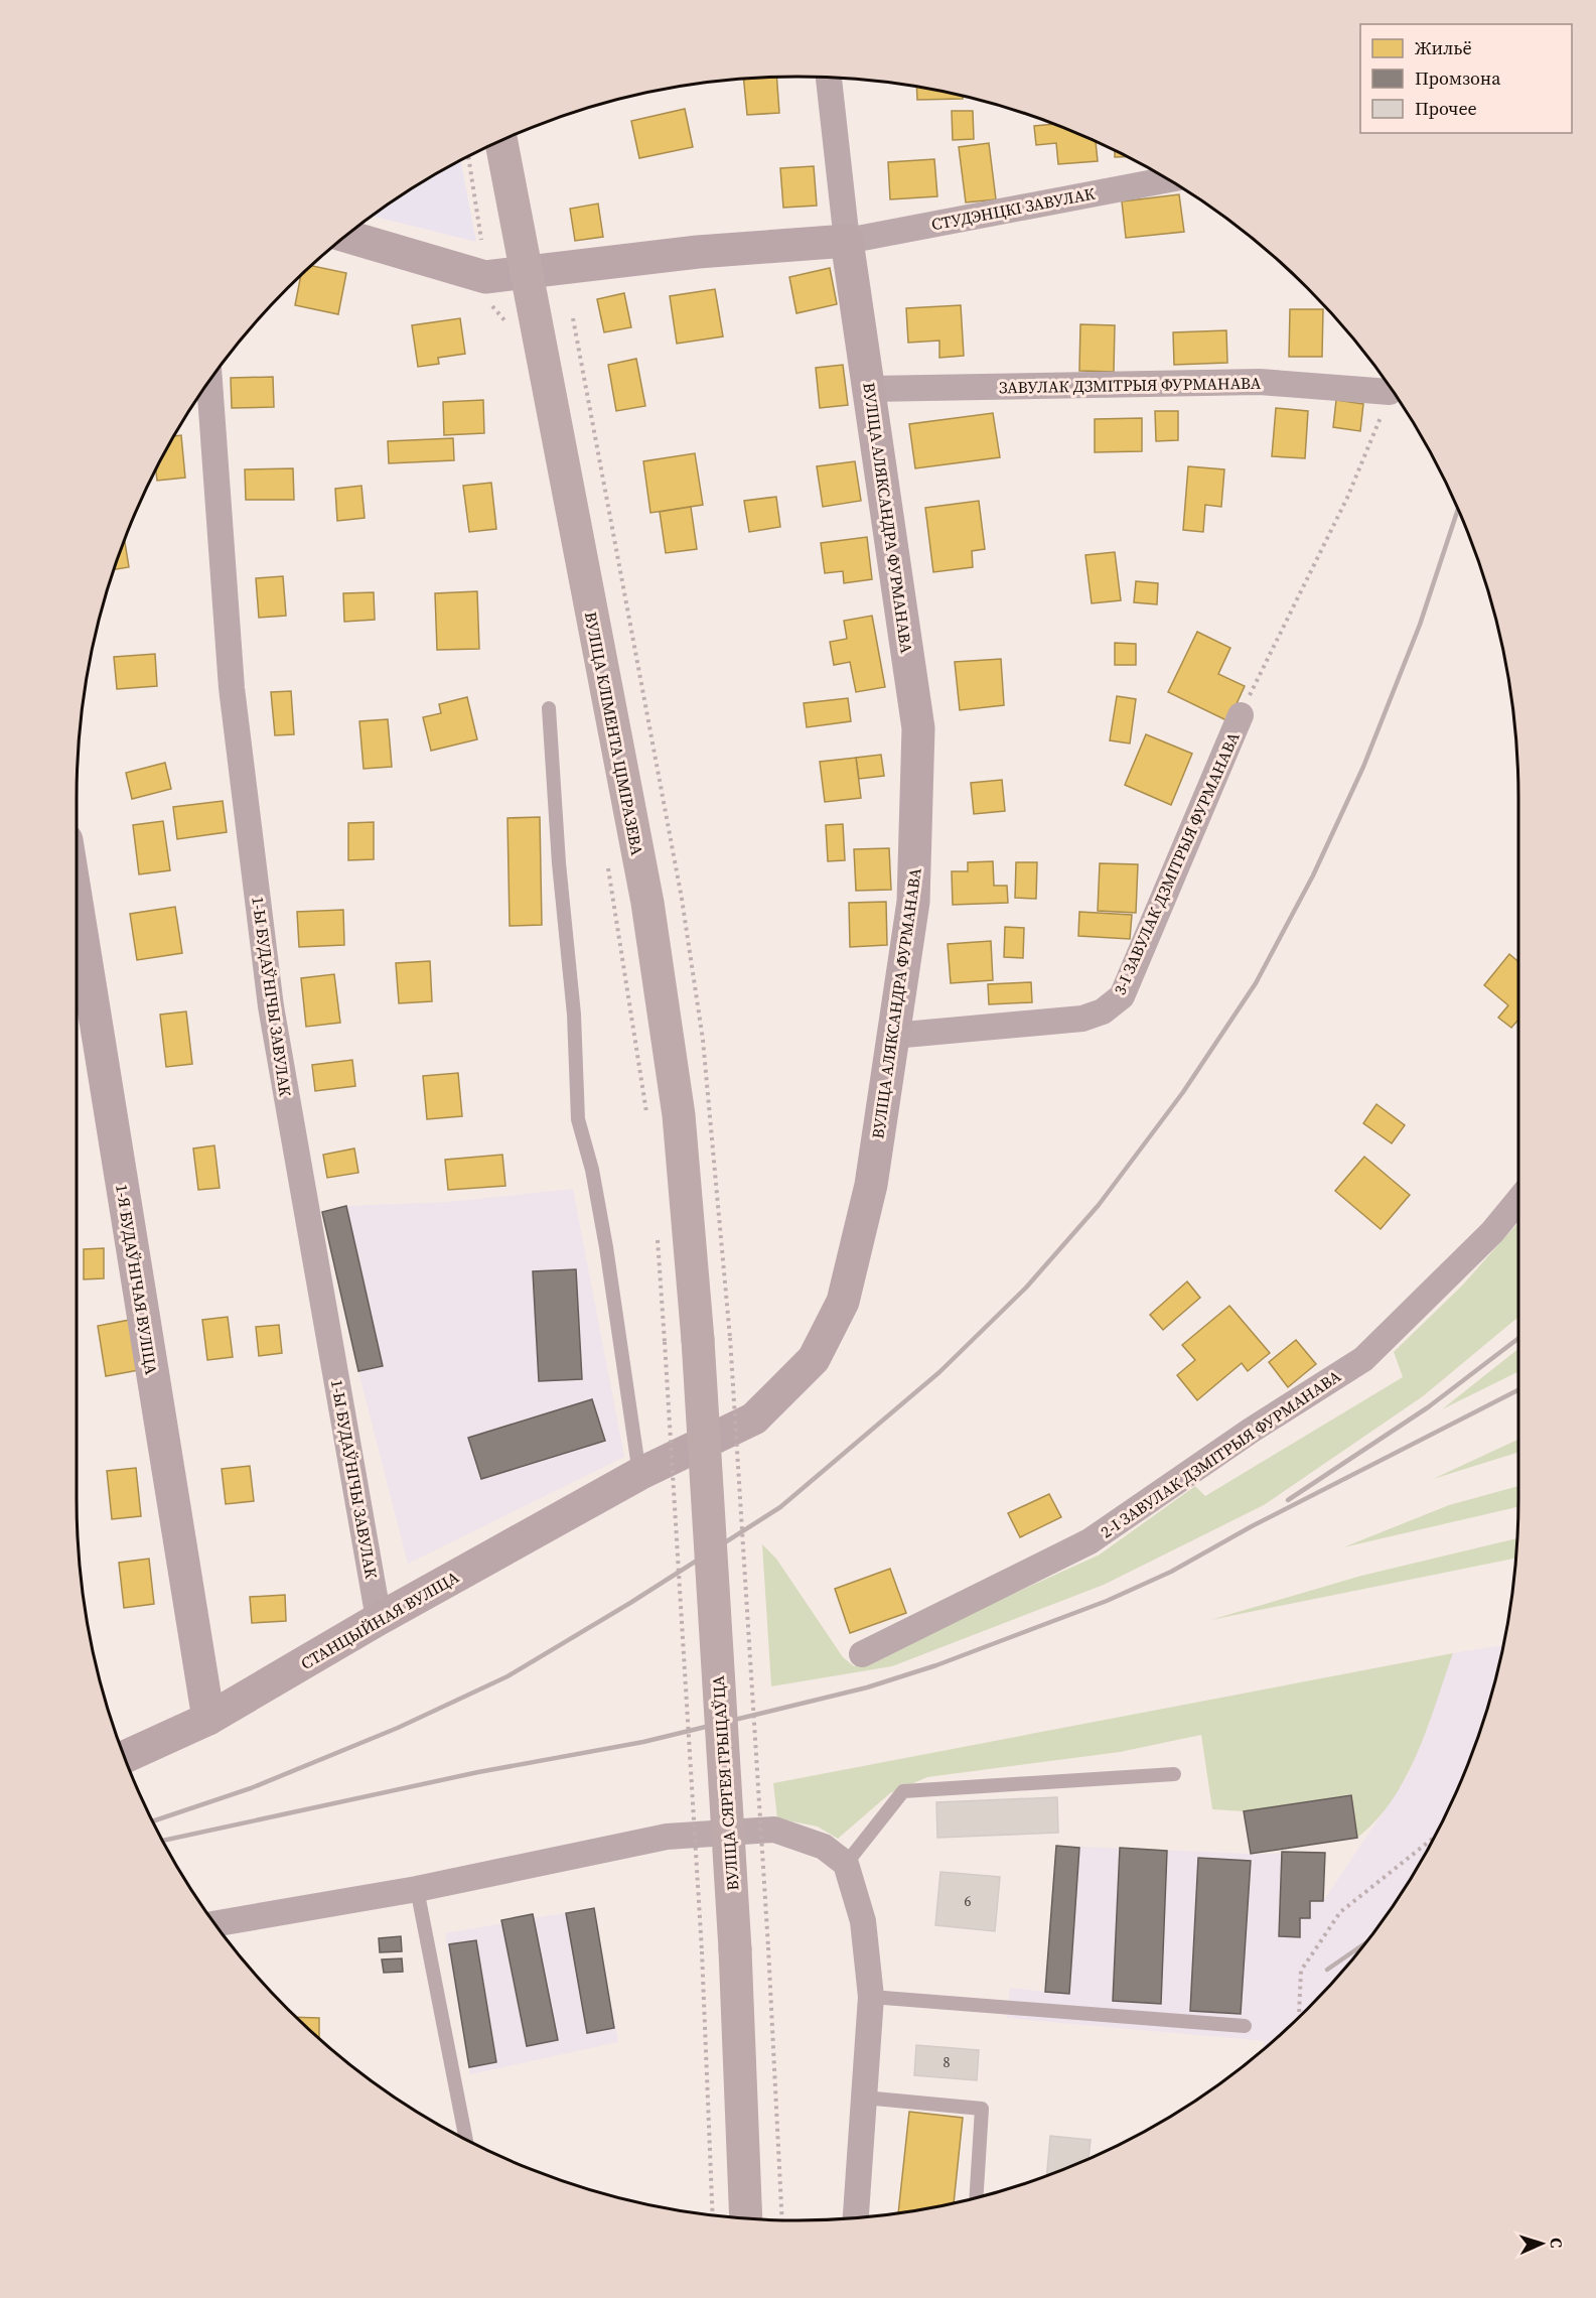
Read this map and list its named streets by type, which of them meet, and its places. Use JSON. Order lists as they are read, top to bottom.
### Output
{
  "streets": {
    "main road": ["ВУЛІЦА КЛІМЕНТА ЦІМІРАЗЕВА", "ВУЛІЦА СЯРГЕЯ ГРЫЦАЎЦА"],
    "street": [
      "СТУДЭНЦКІ ЗАВУЛАК",
      "ЗАВУЛАК ДЗМІТРЫЯ ФУРМАНАВА",
      "ВУЛІЦА АЛЯКСАНДРА ФУРМАНАВА",
      "3-І ЗАВУЛАК ДЗМІТРЫЯ ФУРМАНАВА",
      "1-Ы БУДАЎНІЧЫ ЗАВУЛАК",
      "1-Я БУДАЎНІЧАЯ ВУЛІЦА",
      "2-І ЗАВУЛАК ДЗМІТРЫЯ ФУРМАНАВА",
      "СТАНЦЫЙНАЯ ВУЛІЦА"
    ]
  },
  "crossings": [
    ["СТУДЭНЦКІ ЗАВУЛАК", "ВУЛІЦА АЛЯКСАНДРА ФУРМАНАВА"],
    ["ЗАВУЛАК ДЗМІТРЫЯ ФУРМАНАВА", "ВУЛІЦА АЛЯКСАНДРА ФУРМАНАВА"],
    ["ВУЛІЦА АЛЯКСАНДРА ФУРМАНАВА", "3-І ЗАВУЛАК ДЗМІТРЫЯ ФУРМАНАВА"],
    ["ВУЛІЦА АЛЯКСАНДРА ФУРМАНАВА", "СТАНЦЫЙНАЯ ВУЛІЦА"],
    ["ВУЛІЦА КЛІМЕНТА ЦІМІРАЗЕВА", "ВУЛІЦА СЯРГЕЯ ГРЫЦАЎЦА"],
    ["1-Ы БУДАЎНІЧЫ ЗАВУЛАК", "СТАНЦЫЙНАЯ ВУЛІЦА"],
    ["1-Я БУДАЎНІЧАЯ ВУЛІЦА", "СТАНЦЫЙНАЯ ВУЛІЦА"]
  ],
  "house_numbers": ["6", "8"],
  "legend": ["Жильё", "Промзона", "Прочее"],
  "north": "right"
}
